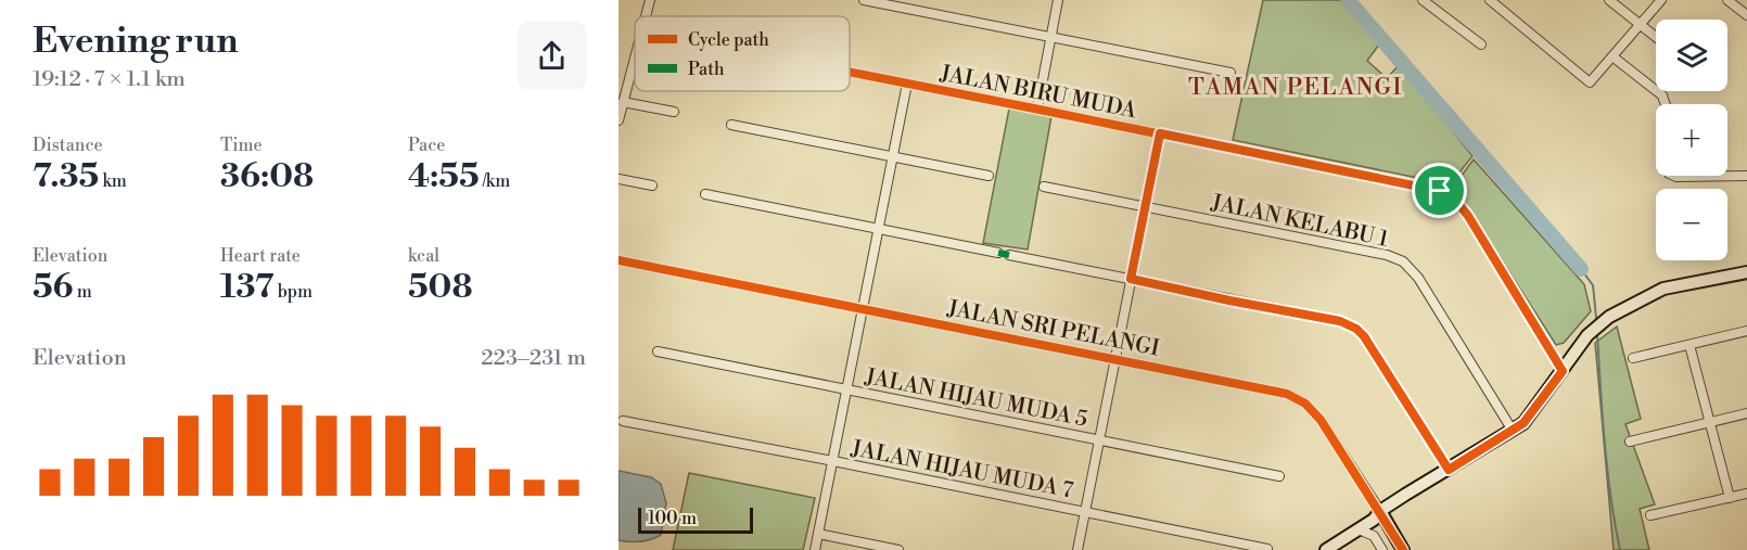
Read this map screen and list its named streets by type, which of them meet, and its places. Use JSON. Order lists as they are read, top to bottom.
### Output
{
  "streets": {
    "street": [
      "JALAN BIRU MUDA",
      "JALAN KELABU 1",
      "JALAN SRI PELANGI",
      "JALAN HIJAU MUDA 5",
      "JALAN HIJAU MUDA 7"
    ]
  },
  "districts": ["TAMAN PELANGI"],
  "legend": ["Cycle path", "Path"],
  "scale_bar": "100 m",
  "page": {
    "heading": ["Evening run", "19:12 · 7 × 1.1 km"],
    "map_buttons": ["+", "−"],
    "stats": [
      ["Distance", "7.35 km"],
      ["Time", "36:08"],
      ["Pace", "4:55 /km"],
      ["Elevation", "56 m"],
      ["Heart rate", "137 bpm"],
      ["kcal", "508"]
    ],
    "chart": ["Elevation", "223–231 m"],
    "scale": "100 m"
  }
}
